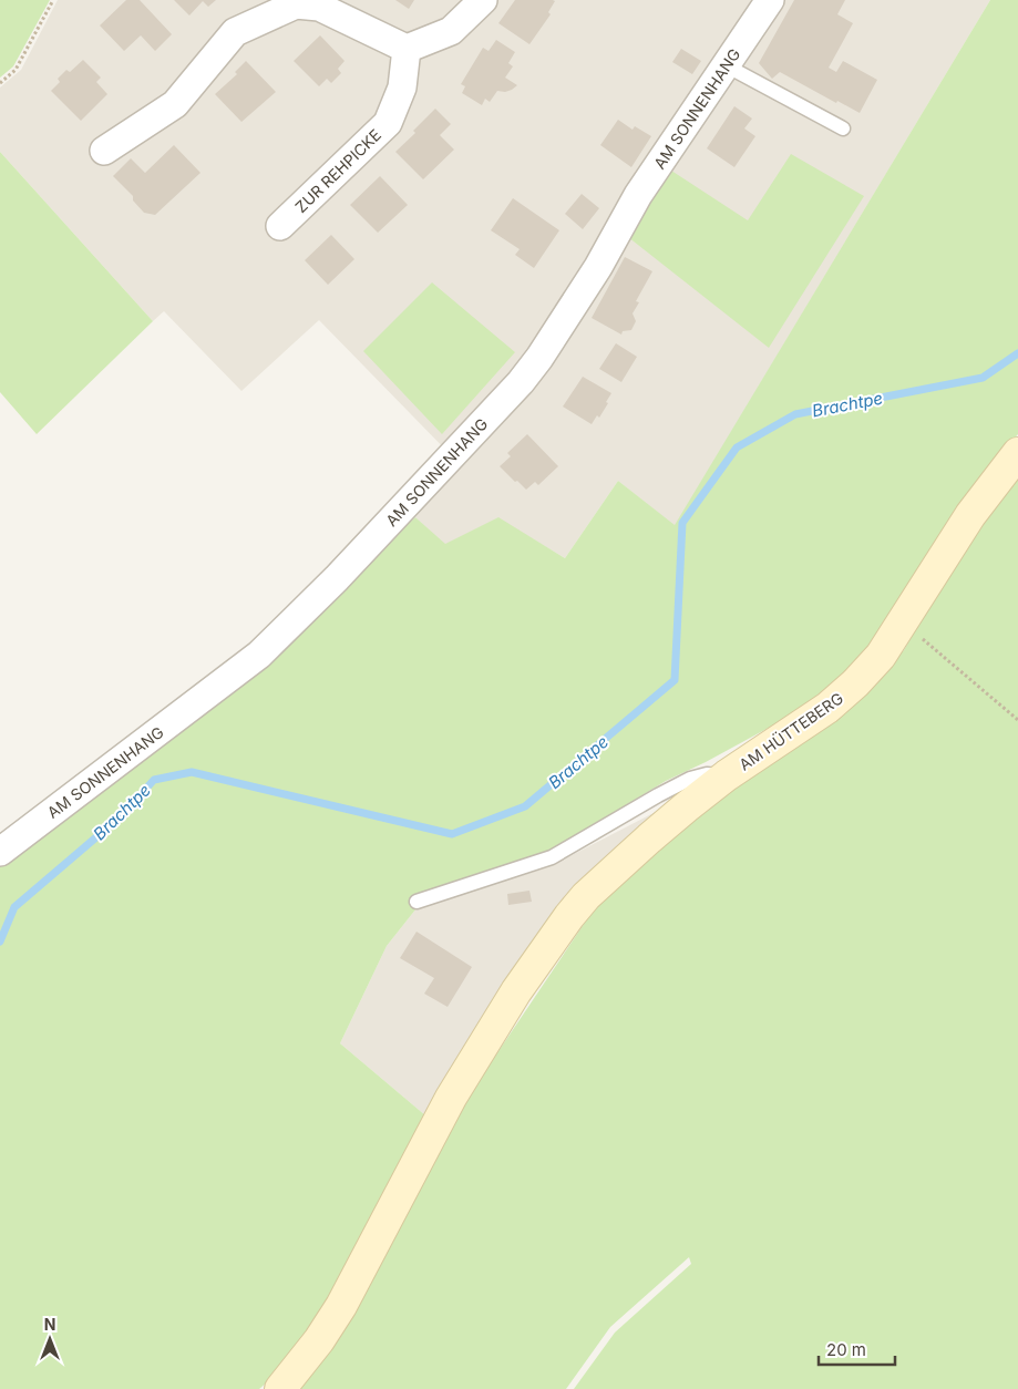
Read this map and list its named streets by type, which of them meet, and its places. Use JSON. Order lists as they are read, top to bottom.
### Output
{
  "streets": {
    "main road": ["AM HÜTTEBERG"],
    "street": ["AM SONNENHANG", "ZUR REHPICKE"]
  },
  "water": ["Brachtpe"],
  "scale_bar": "20 m",
  "north": "top"
}
